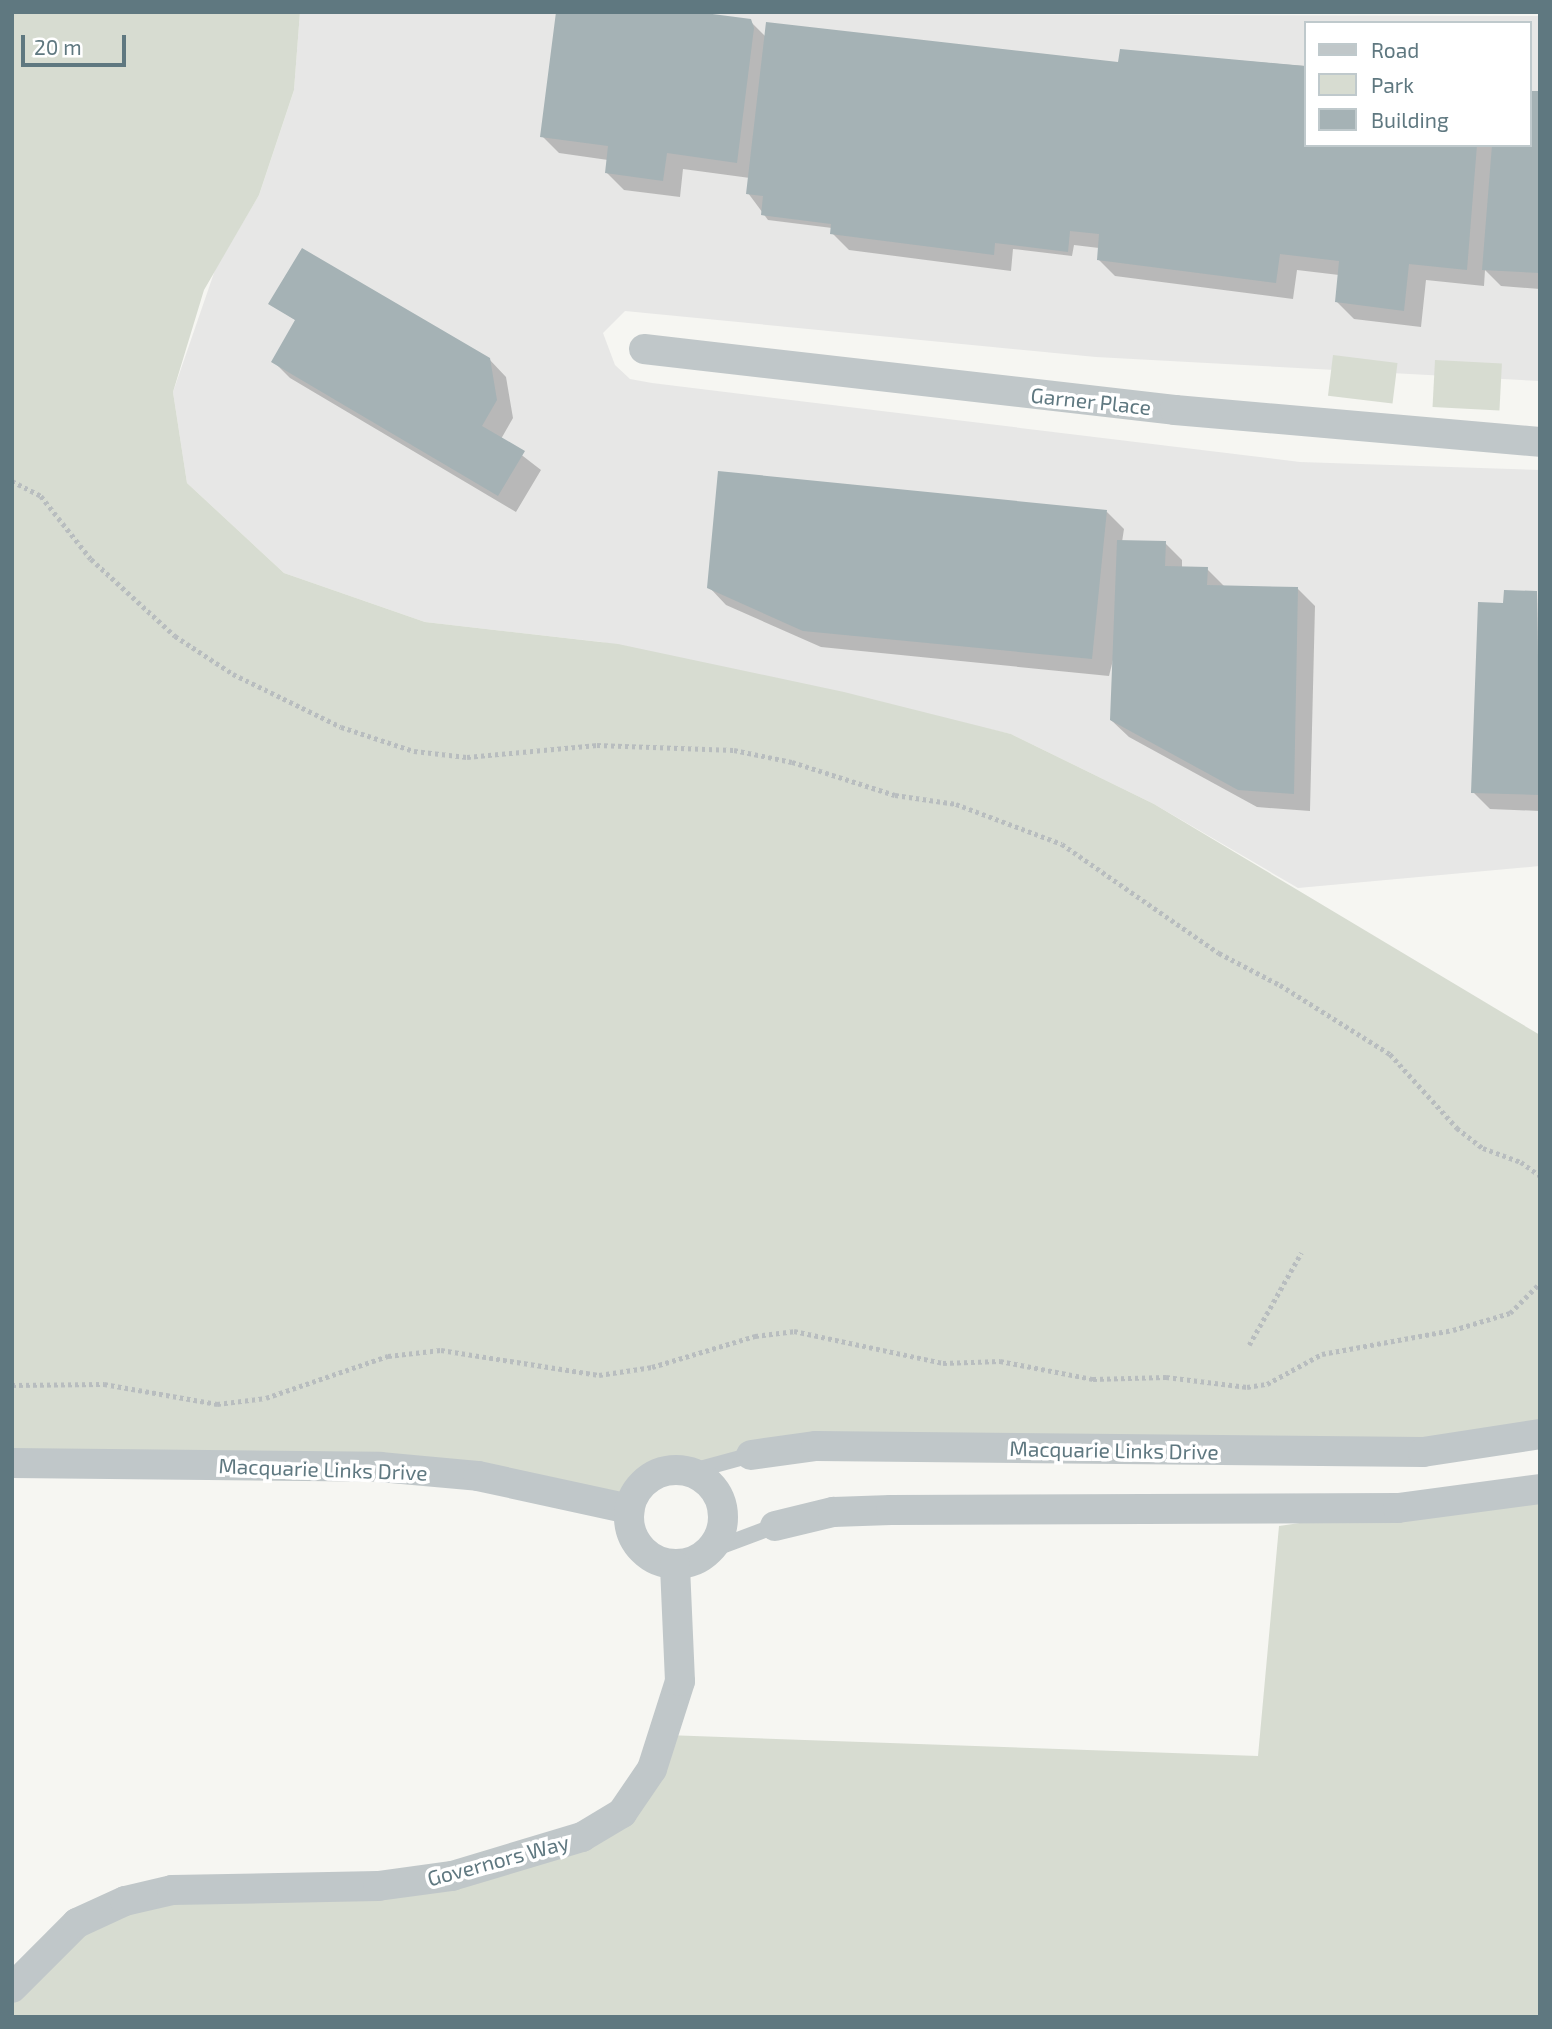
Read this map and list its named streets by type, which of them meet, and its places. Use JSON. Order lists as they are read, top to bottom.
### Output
{
  "streets": {
    "street": ["Garner Place", "Macquarie Links Drive", "Governors Way"]
  },
  "crossings": [
    ["Macquarie Links Drive", "Governors Way"]
  ],
  "legend": ["Road", "Park", "Building"],
  "scale_bar": "20 m"
}
